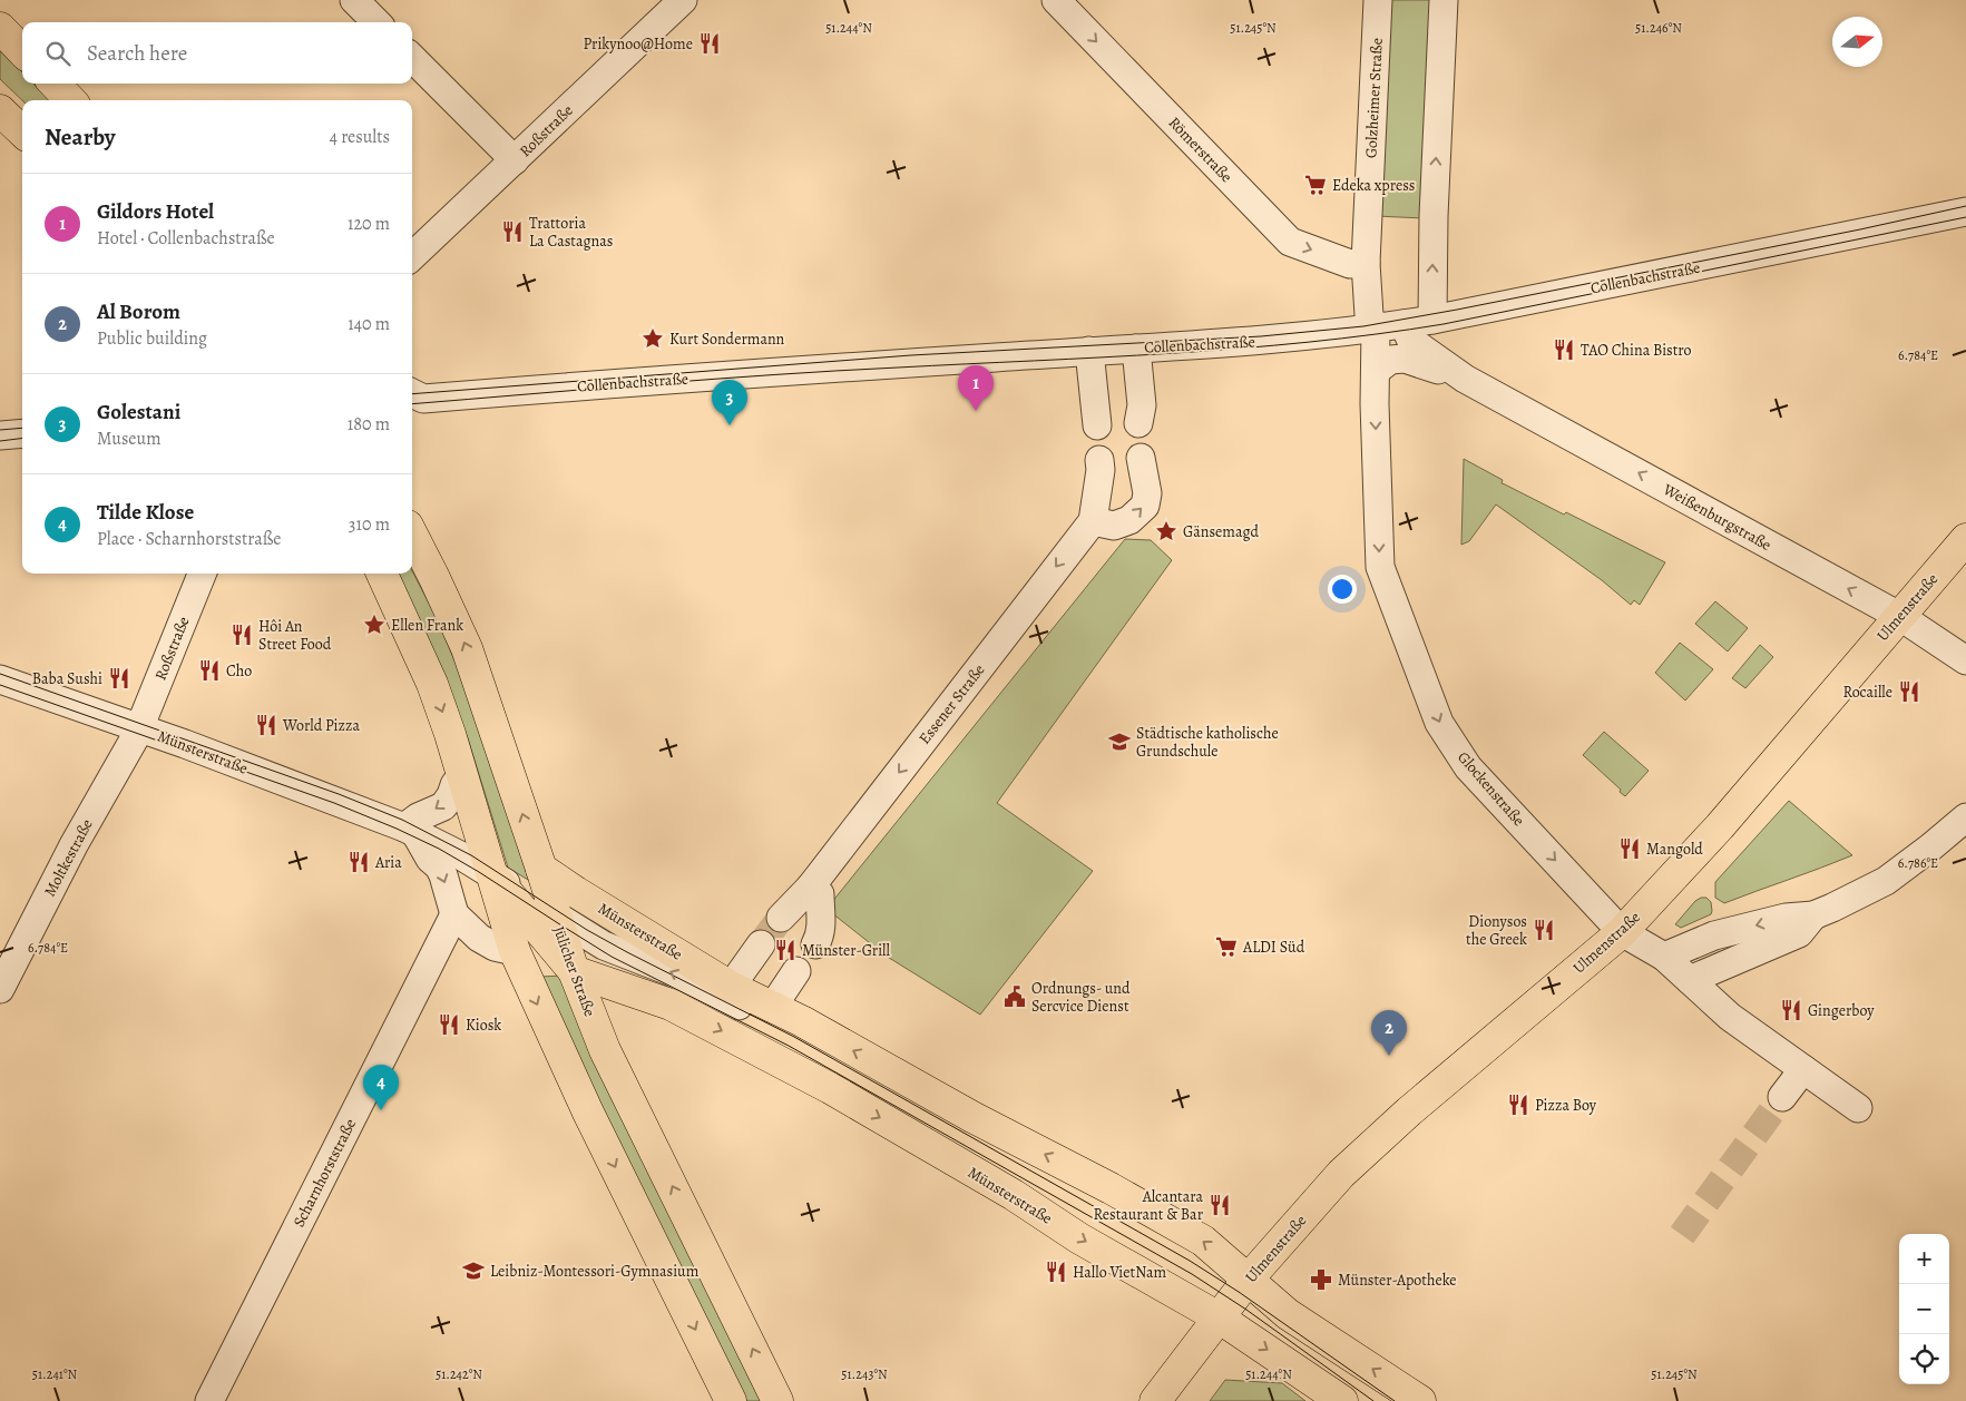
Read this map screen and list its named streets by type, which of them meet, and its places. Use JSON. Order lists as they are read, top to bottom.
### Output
{
  "streets": {
    "main road": ["Ulmenstraße", "Münsterstraße", "Jülicher Straße"],
    "street": [
      "Golzheimer Straße",
      "Roßstraße",
      "Römerstraße",
      "Collenbachstraße",
      "Weißenburgstraße",
      "Essener Straße",
      "Glockenstraße",
      "Moltkestraße",
      "Scharnhorststraße"
    ]
  },
  "crossings": [
    ["Golzheimer Straße", "Römerstraße"],
    ["Golzheimer Straße", "Collenbachstraße"],
    ["Golzheimer Straße", "Glockenstraße"],
    ["Roßstraße", "Münsterstraße"],
    ["Roßstraße", "Moltkestraße"],
    ["Collenbachstraße", "Weißenburgstraße"],
    ["Collenbachstraße", "Glockenstraße"],
    ["Weißenburgstraße", "Ulmenstraße"],
    ["Weißenburgstraße", "Glockenstraße"],
    ["Ulmenstraße", "Münsterstraße"],
    ["Ulmenstraße", "Glockenstraße"],
    ["Münsterstraße", "Moltkestraße"],
    ["Münsterstraße", "Jülicher Straße"]
  ],
  "one_way": [
    "Römerstraße",
    "Weißenburgstraße",
    "Essener Straße",
    "Glockenstraße"
  ],
  "places": {
    "restaurant": [
      "Prikynoo@Home",
      "Trattoria La Castagnas",
      "TAO China Bistro",
      "Hôi An Street Food",
      "Cho",
      "Baba Sushi",
      "Rocaille",
      "World Pizza",
      "Mangold",
      "Aria",
      "Dionysos the Greek",
      "Münster-Grill",
      "Gingerboy",
      "Kiosk",
      "Pizza Boy",
      "Alcantara Restaurant & Bar",
      "Hallo VietNam"
    ],
    "supermarket": ["Edeka xpress", "ALDI Süd"],
    "place": ["Kurt Sondermann", "Gänsemagd", "Ellen Frank"],
    "school or university": ["Städtische katholische Grundschule", "Leibniz-Montessori-Gymnasium"],
    "public building": ["Ordnungs- und Sercvice Dienst"],
    "pharmacy": ["Münster-Apotheke"]
  },
  "north": "right",
  "page": {
    "search": "Search here",
    "heading": ["Nearby", "4 results"],
    "list": [
      {
        "mark": "1",
        "name": "Gildors Hotel",
        "note": "Hotel · Collenbachstraße",
        "value": "120 m"
      },
      {
        "mark": "2",
        "name": "Al Borom",
        "note": "Public building",
        "value": "140 m"
      },
      {
        "mark": "3",
        "name": "Golestani",
        "note": "Museum",
        "value": "180 m"
      },
      {
        "mark": "4",
        "name": "Tilde Klose",
        "note": "Place · Scharnhorststraße",
        "value": "310 m"
      }
    ],
    "pins": [
      "1",
      "3",
      "2",
      "4"
    ],
    "map_buttons": ["+", "−"]
  },
  "coordinates": [
    "51.244°N",
    "51.245°N",
    "51.246°N",
    "6.784°E",
    "6.786°E",
    "51.241°N",
    "51.242°N",
    "51.243°N"
  ]
}
